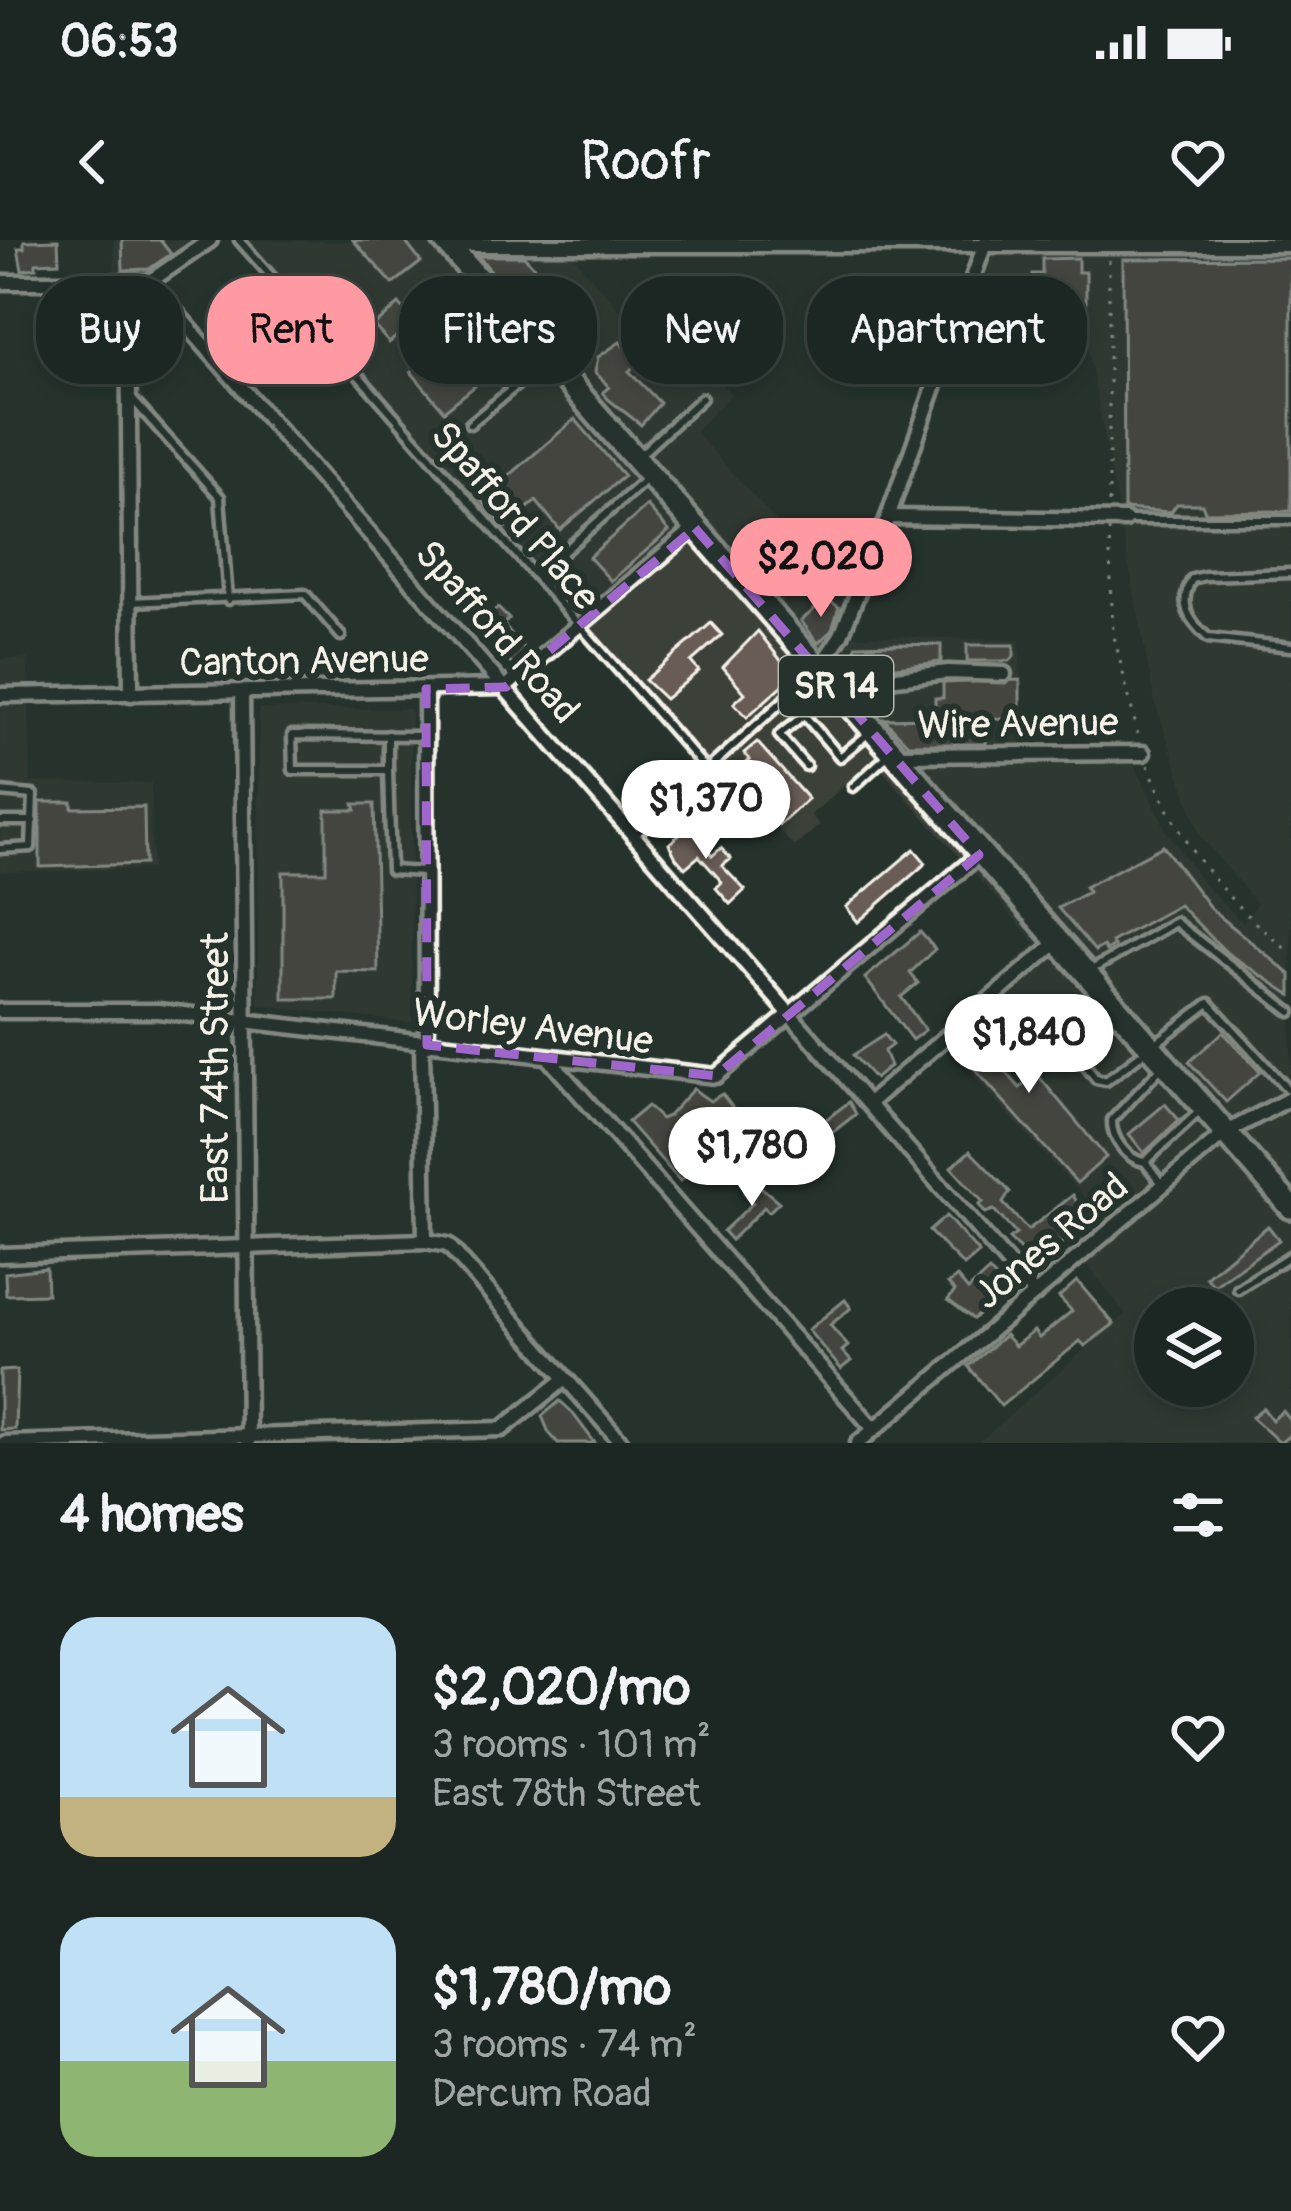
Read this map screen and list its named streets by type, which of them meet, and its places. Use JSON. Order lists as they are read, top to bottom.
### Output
{
  "streets": {
    "main road": ["SR 14"],
    "street": [
      "Spafford Road",
      "Canton Avenue",
      "Wire Avenue",
      "Worley Avenue",
      "East 74th Street",
      "Jones Road"
    ],
    "lane": ["Spafford Place"]
  },
  "crossings": [
    ["Spafford Road", "Canton Avenue"],
    ["Spafford Road", "Worley Avenue"],
    ["Spafford Road", "Jones Road"],
    ["Canton Avenue", "East 74th Street"],
    ["SR 14", "Wire Avenue"],
    ["SR 14", "Worley Avenue"],
    ["SR 14", "Jones Road"],
    ["Worley Avenue", "East 74th Street"]
  ],
  "page": {
    "status": "06:53",
    "header": "Roofr",
    "chip": [
      "Buy",
      "Rent",
      "Filters",
      "New",
      "Apartment"
    ],
    "price": [
      "$2,020",
      "$1,370",
      "$1,840",
      "$1,780"
    ],
    "heading": "4 homes",
    "list": [
      {
        "name": "$2,020/mo",
        "note": "3 rooms · 101 m² · East 78th Street"
      },
      {
        "name": "$1,780/mo",
        "note": "3 rooms · 74 m² · Dercum Road"
      }
    ]
  }
}
